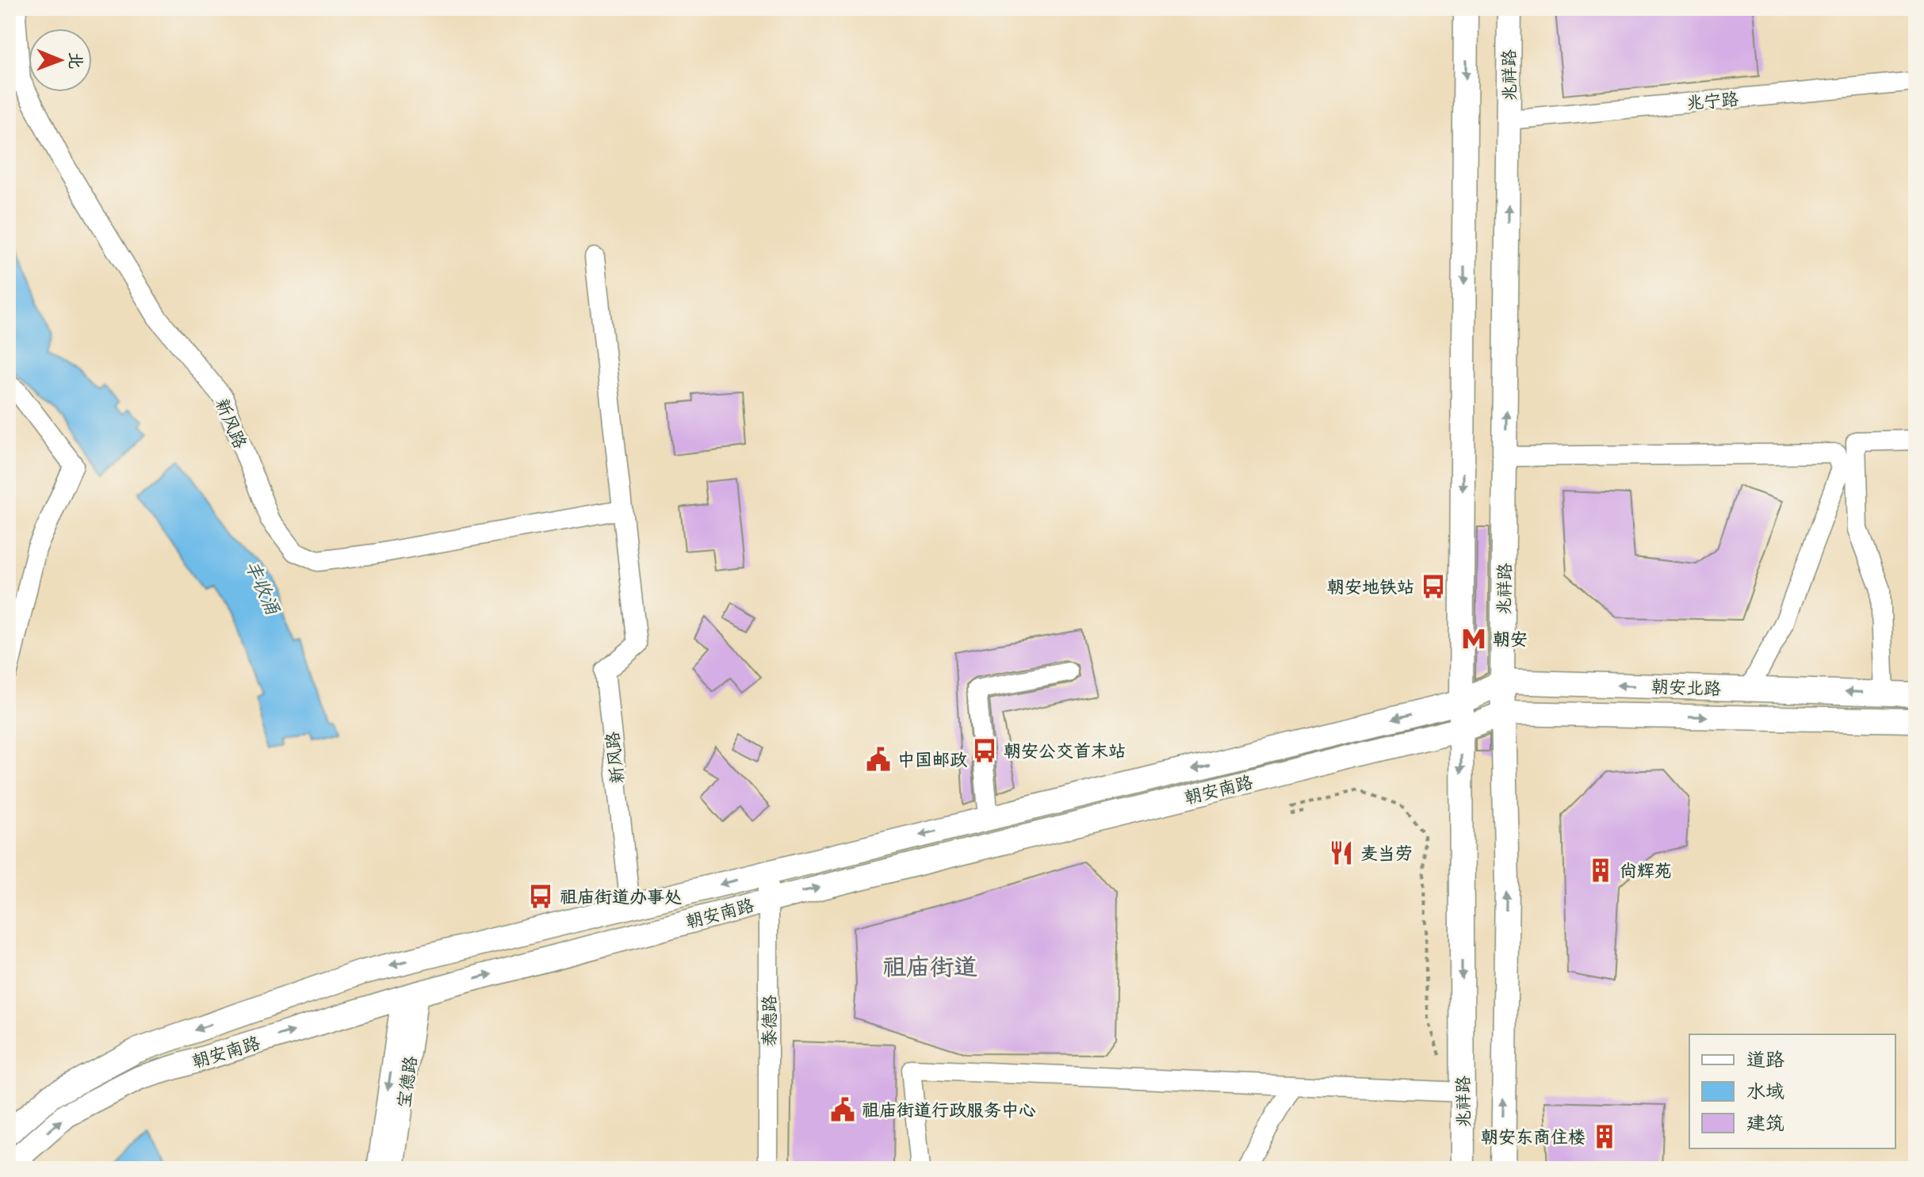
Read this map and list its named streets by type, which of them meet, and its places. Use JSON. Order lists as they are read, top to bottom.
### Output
{
  "streets": {
    "main road": ["兆祥路", "朝安北路", "朝安南路"],
    "street": [
      "兆宁路",
      "新风路",
      "泰德路",
      "宝德路"
    ]
  },
  "crossings": [
    ["兆祥路", "兆宁路"],
    ["兆祥路", "朝安北路"],
    ["兆祥路", "朝安南路"],
    ["新风路", "朝安南路"],
    ["朝安北路", "朝安南路"],
    ["朝安南路", "泰德路"],
    ["朝安南路", "宝德路"]
  ],
  "districts": ["祖庙街道"],
  "water": ["丰收涌"],
  "places": {
    "bus stop": ["朝安地铁站", "朝安公交首末站", "祖庙街道办事处"],
    "metro station": ["朝安"],
    "public building": ["中国邮政", "祖庙街道行政服务中心"],
    "restaurant": ["麦当劳"],
    "building": ["尚辉苑", "朝安东商住楼"]
  },
  "legend": ["道路", "水域", "建筑"],
  "north": "right"
}
